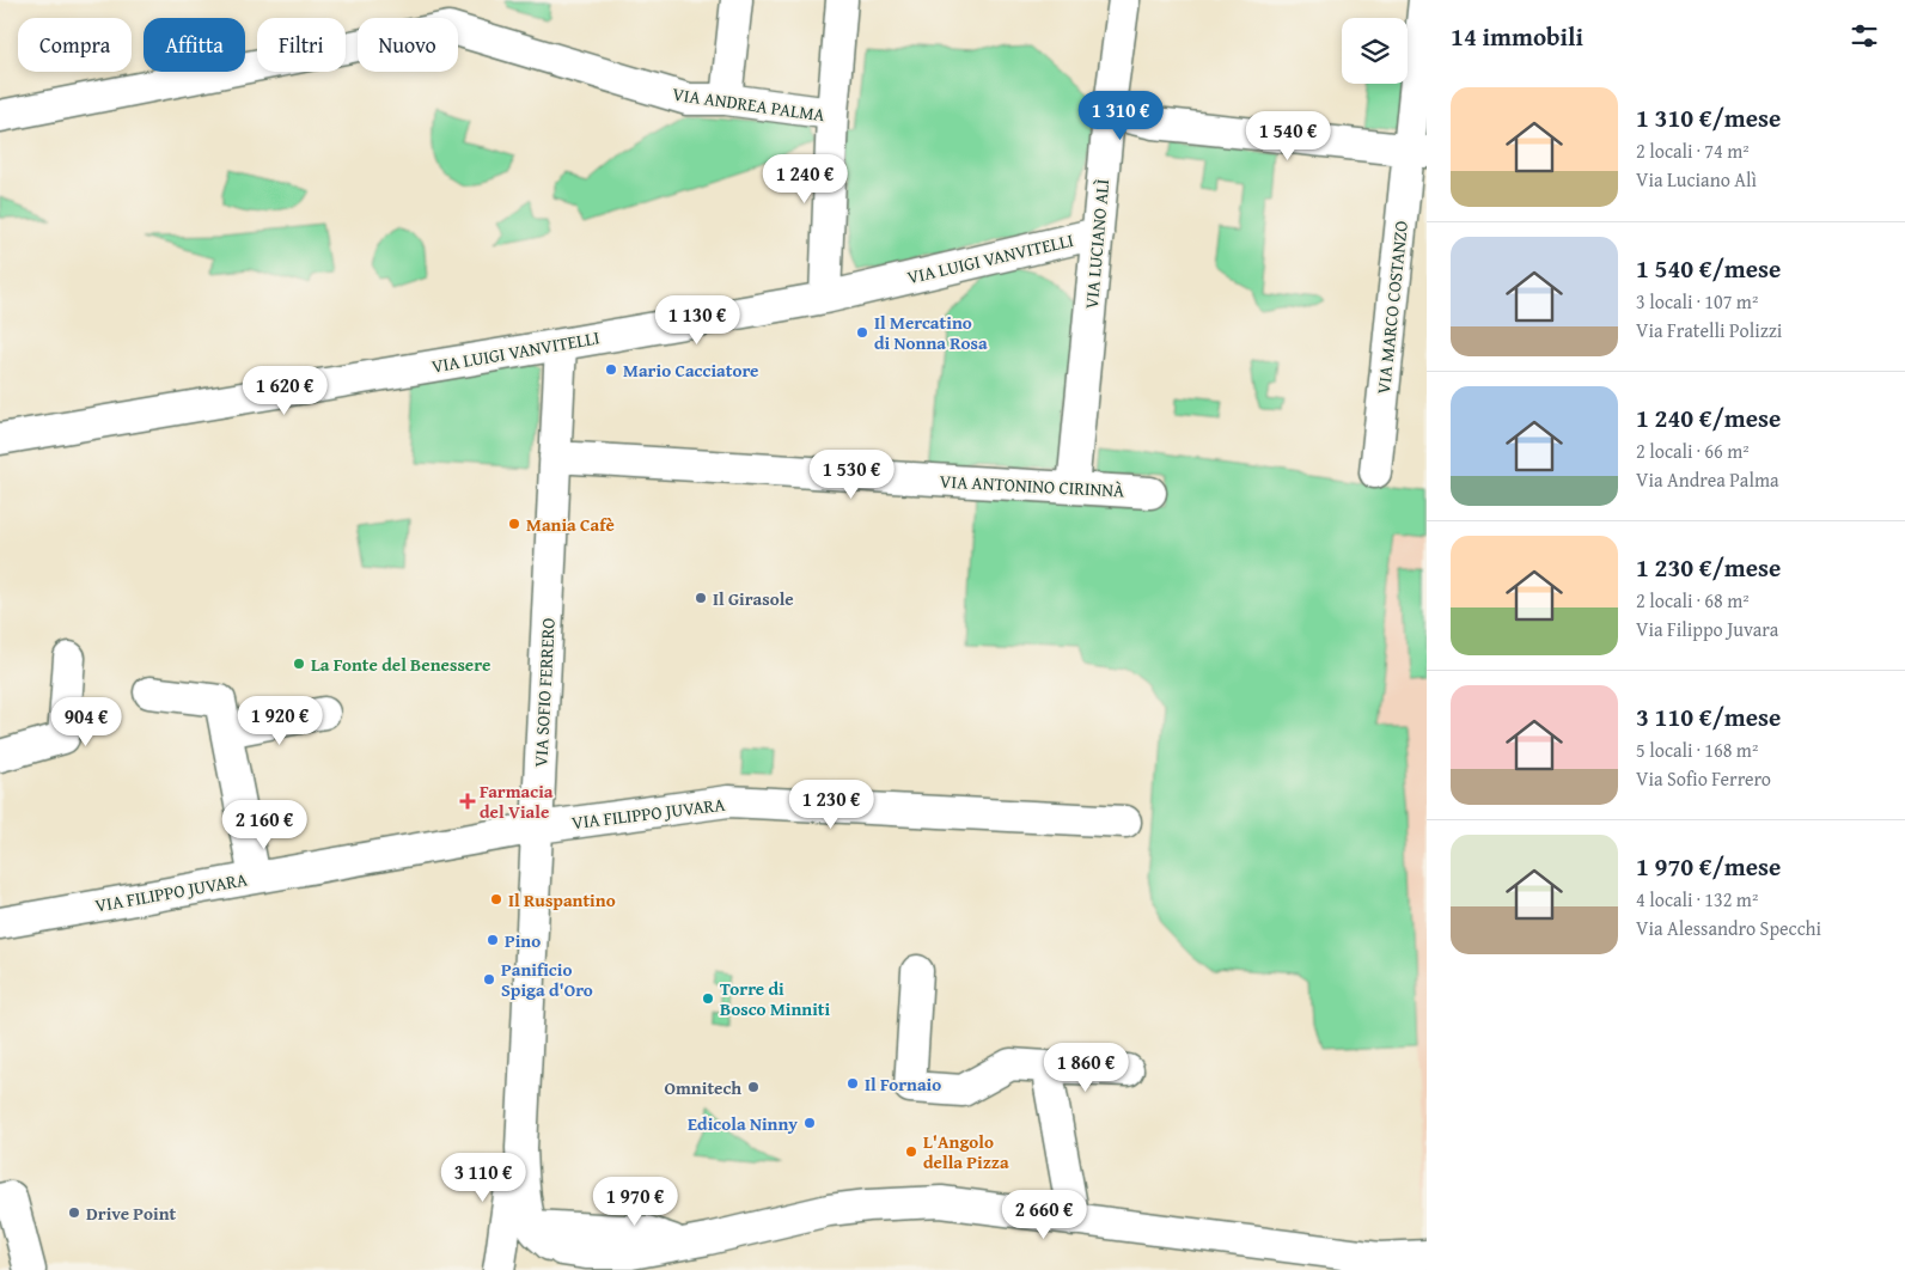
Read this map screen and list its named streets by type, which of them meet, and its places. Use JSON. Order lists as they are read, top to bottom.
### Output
{
  "streets": {
    "street": [
      "VIA ANDREA PALMA",
      "VIA LUCIANO ALÌ",
      "VIA LUIGI VANVITELLI",
      "VIA MARCO COSTANZO",
      "VIA ANTONINO CIRINNÀ",
      "VIA SOFIO FERRERO",
      "VIA FILIPPO JUVARA"
    ]
  },
  "crossings": [
    ["VIA ANDREA PALMA", "VIA LUIGI VANVITELLI"],
    ["VIA LUCIANO ALÌ", "VIA LUIGI VANVITELLI"],
    ["VIA LUCIANO ALÌ", "VIA ANTONINO CIRINNÀ"],
    ["VIA LUIGI VANVITELLI", "VIA SOFIO FERRERO"],
    ["VIA ANTONINO CIRINNÀ", "VIA SOFIO FERRERO"],
    ["VIA SOFIO FERRERO", "VIA FILIPPO JUVARA"]
  ],
  "places": {
    "other": [
      "Il Mercatino di Nonna Rosa",
      "Mario Cacciatore",
      "Mania Cafè",
      "Il Girasole",
      "La Fonte del Benessere",
      "Il Ruspantino",
      "Pino",
      "Panificio Spiga d'Oro",
      "Torre di Bosco Minniti",
      "Il Fornaio",
      "Omnitech",
      "Edicola Ninny",
      "L'Angolo della Pizza",
      "Drive Point"
    ],
    "health": ["Farmacia del Viale"]
  },
  "page": {
    "heading": "14 immobili",
    "chip": [
      "Compra",
      "Affitta",
      "Filtri",
      "Nuovo"
    ],
    "list": [
      {
        "name": "1 310 €/mese",
        "note": "2 locali · 74 m² · Via Luciano Alì"
      },
      {
        "name": "1 540 €/mese",
        "note": "3 locali · 107 m² · Via Fratelli Polizzi"
      },
      {
        "name": "1 240 €/mese",
        "note": "2 locali · 66 m² · Via Andrea Palma"
      },
      {
        "name": "1 230 €/mese",
        "note": "2 locali · 68 m² · Via Filippo Juvara"
      },
      {
        "name": "3 110 €/mese",
        "note": "5 locali · 168 m² · Via Sofio Ferrero"
      },
      {
        "name": "1 970 €/mese",
        "note": "4 locali · 132 m² · Via Alessandro Specchi"
      }
    ],
    "price": [
      "1 310 €",
      "1 540 €",
      "1 240 €",
      "1 130 €",
      "1 620 €",
      "1 530 €",
      "1 920 €",
      "904 €",
      "1 230 €",
      "2 160 €",
      "1 860 €",
      "3 110 €",
      "1 970 €",
      "2 660 €"
    ]
  }
}
